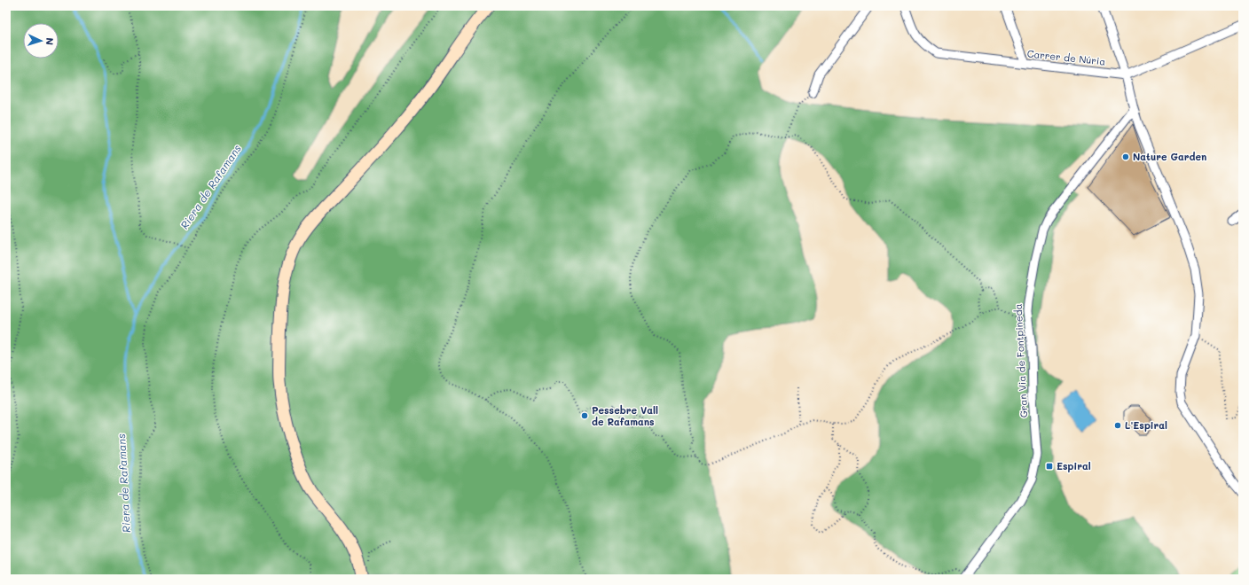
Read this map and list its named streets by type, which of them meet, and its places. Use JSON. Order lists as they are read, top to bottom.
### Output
{
  "streets": {
    "street": ["Carrer de Núria", "Gran Via de Fontpineda"]
  },
  "water": ["Riera de Rafamans"],
  "places": {
    "other": ["Nature Garden", "Pessebre Vall de Rafamans", "L'Espiral"],
    "transit": ["Espiral"]
  },
  "north": "right"
}
